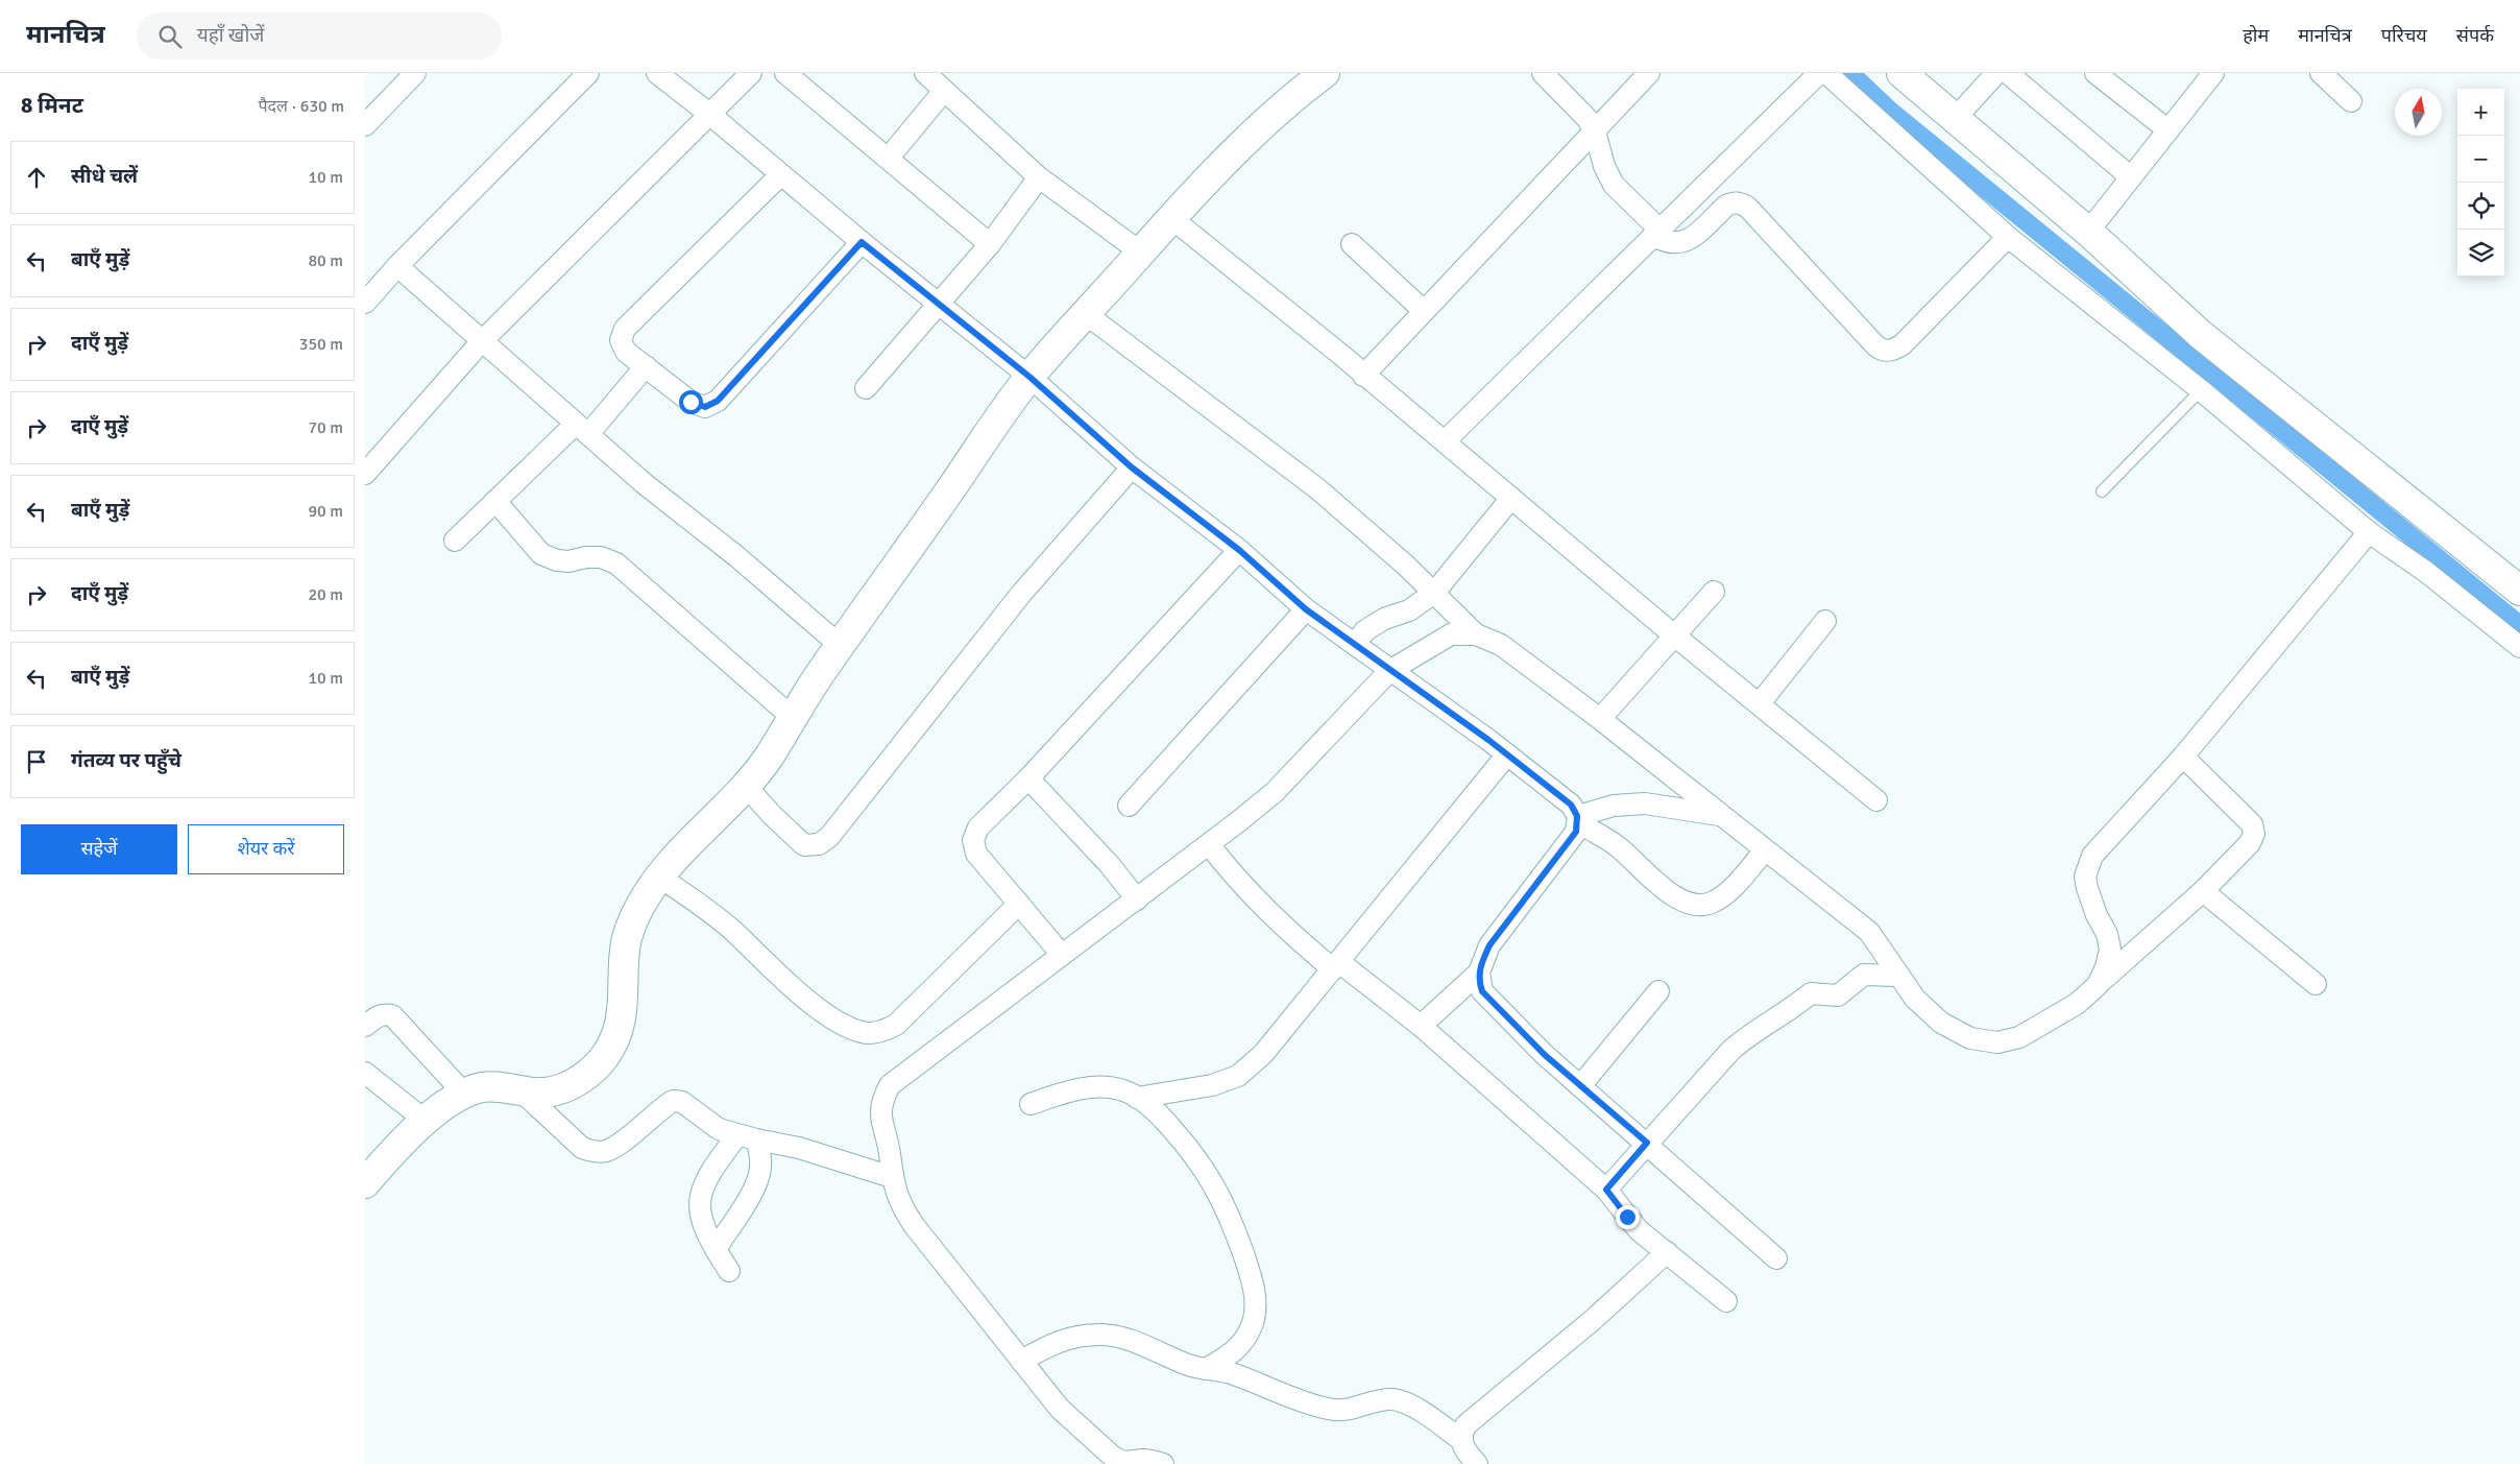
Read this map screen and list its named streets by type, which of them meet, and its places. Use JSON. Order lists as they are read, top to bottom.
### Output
{
  "north": "top",
  "page": {
    "header": "मानचित्र",
    "search": "यहाँ खोजें",
    "nav": [
      "होम",
      "मानचित्र",
      "परिचय",
      "संपर्क"
    ],
    "heading": ["8 मिनट", "पैदल · 630 m"],
    "map_buttons": ["+", "−"],
    "list": [
      ["सीधे चलें", "10 m"],
      ["बाएँ मुड़ें", "80 m"],
      ["दाएँ मुड़ें", "350 m"],
      ["दाएँ मुड़ें", "70 m"],
      ["बाएँ मुड़ें", "90 m"],
      ["दाएँ मुड़ें", "20 m"],
      ["बाएँ मुड़ें", "10 m"],
      "गंतव्य पर पहुँचे"
    ],
    "buttons": ["सहेजें", "शेयर करें"]
  }
}
